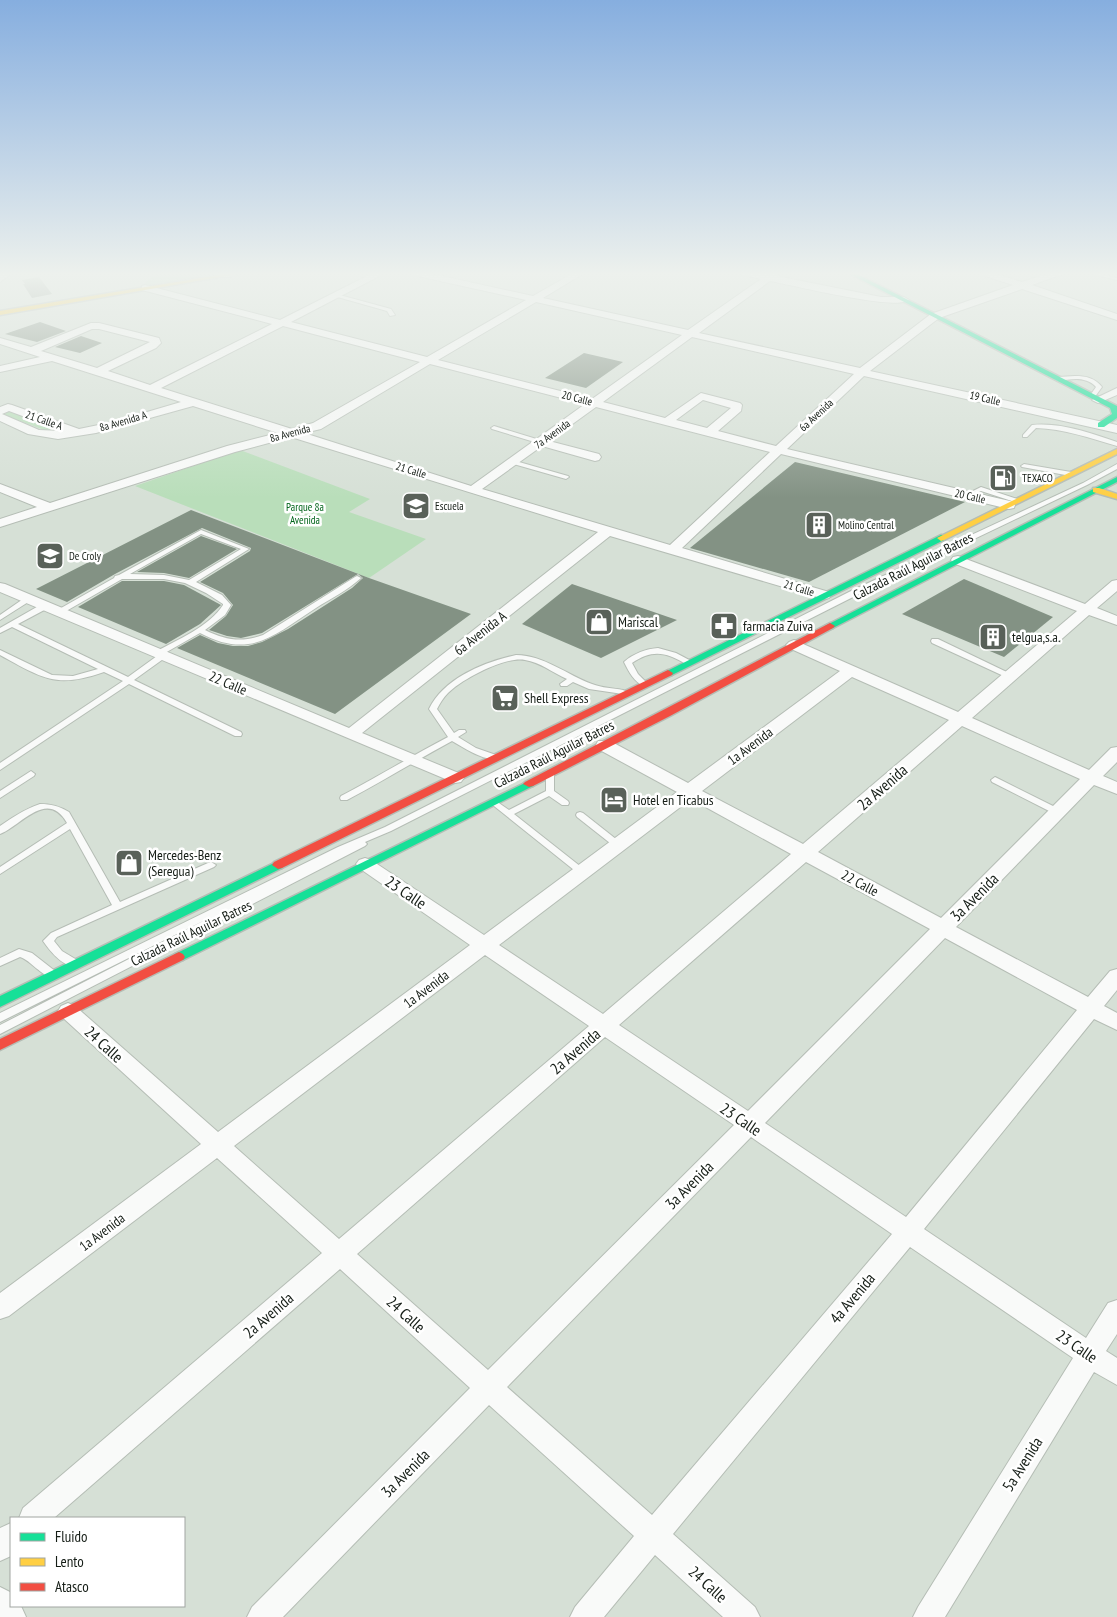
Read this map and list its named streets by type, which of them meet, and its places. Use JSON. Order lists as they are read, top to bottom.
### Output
{
  "streets": {
    "main road": ["Calzada Raúl Aguilar Batres"],
    "street": [
      "20 Calle",
      "19 Calle",
      "6a Avenida",
      "21 Calle A",
      "8a Avenida A",
      "8a Avenida",
      "7a Avenida",
      "21 Calle",
      "6a Avenida A",
      "22 Calle",
      "1a Avenida",
      "2a Avenida",
      "23 Calle",
      "3a Avenida",
      "24 Calle",
      "4a Avenida",
      "5a Avenida"
    ]
  },
  "crossings": [
    ["20 Calle", "6a Avenida"],
    ["20 Calle", "8a Avenida"],
    ["20 Calle", "7a Avenida"],
    ["20 Calle", "Calzada Raúl Aguilar Batres"],
    ["19 Calle", "6a Avenida"],
    ["6a Avenida", "21 Calle"],
    ["21 Calle A", "8a Avenida A"],
    ["8a Avenida A", "21 Calle"],
    ["8a Avenida", "21 Calle"],
    ["7a Avenida", "21 Calle"],
    ["21 Calle", "Calzada Raúl Aguilar Batres"],
    ["21 Calle", "6a Avenida A"],
    ["Calzada Raúl Aguilar Batres", "22 Calle"],
    ["Calzada Raúl Aguilar Batres", "23 Calle"],
    ["Calzada Raúl Aguilar Batres", "24 Calle"],
    ["6a Avenida A", "22 Calle"],
    ["22 Calle", "1a Avenida"],
    ["22 Calle", "2a Avenida"],
    ["22 Calle", "3a Avenida"],
    ["22 Calle", "4a Avenida"],
    ["1a Avenida", "23 Calle"],
    ["1a Avenida", "24 Calle"],
    ["2a Avenida", "23 Calle"],
    ["2a Avenida", "24 Calle"],
    ["23 Calle", "3a Avenida"],
    ["23 Calle", "4a Avenida"],
    ["23 Calle", "5a Avenida"],
    ["3a Avenida", "24 Calle"],
    ["24 Calle", "4a Avenida"]
  ],
  "parks": ["Parque 8a Avenida"],
  "places": {
    "fuel station": ["TEXACO"],
    "school or university": ["Escuela", "De Croly"],
    "building": ["Molino Central", "telgua,s.a."],
    "shop": ["Mariscal", "Mercedes-Benz (Seregua)"],
    "pharmacy": ["farmacia Zuiva"],
    "supermarket": ["Shell Express"],
    "hotel": ["Hotel en Ticabus"]
  },
  "legend": ["Fluido", "Lento", "Atasco"]
}
